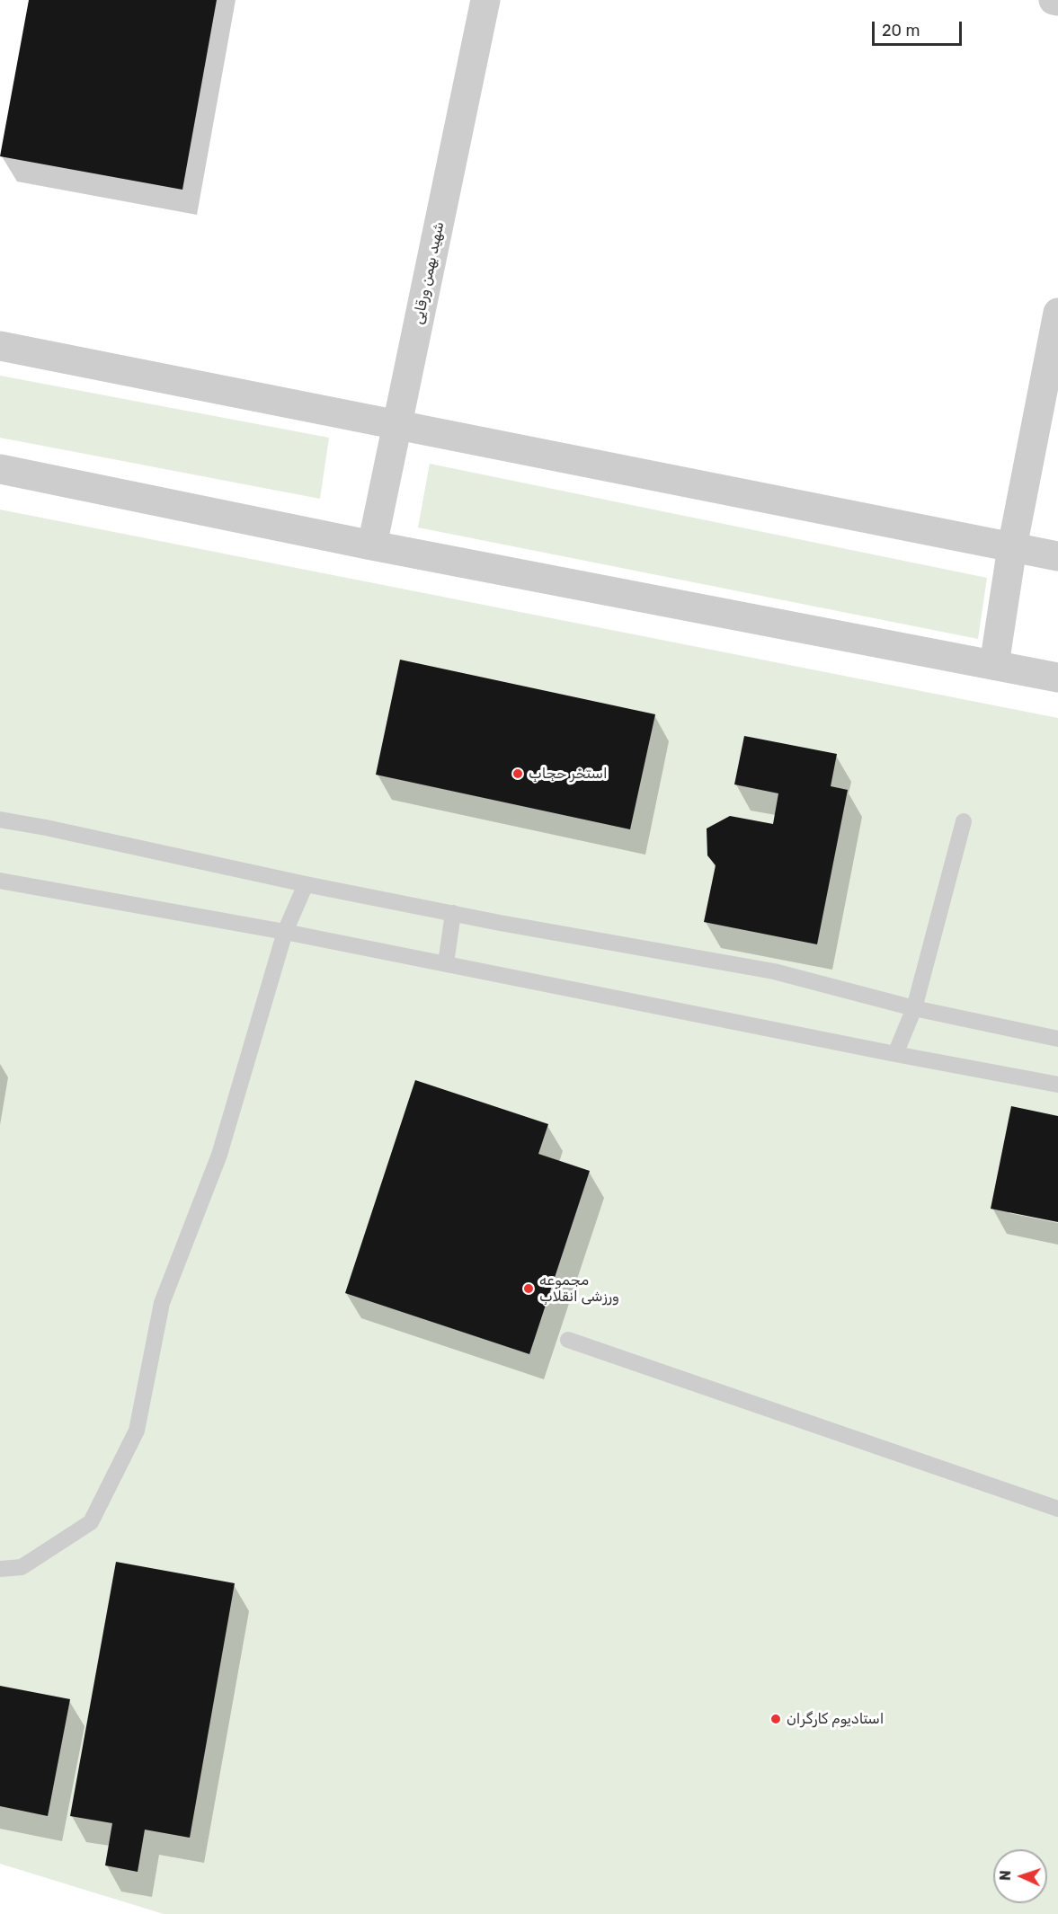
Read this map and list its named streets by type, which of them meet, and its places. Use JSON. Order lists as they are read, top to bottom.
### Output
{
  "streets": {
    "street": ["شهید بهمن ورقایی"]
  },
  "places": ["استخر حجاب", "مجموعه ورزشی انقلاب", "استادیوم کارگران"],
  "scale_bar": "20 m",
  "north": "left"
}
